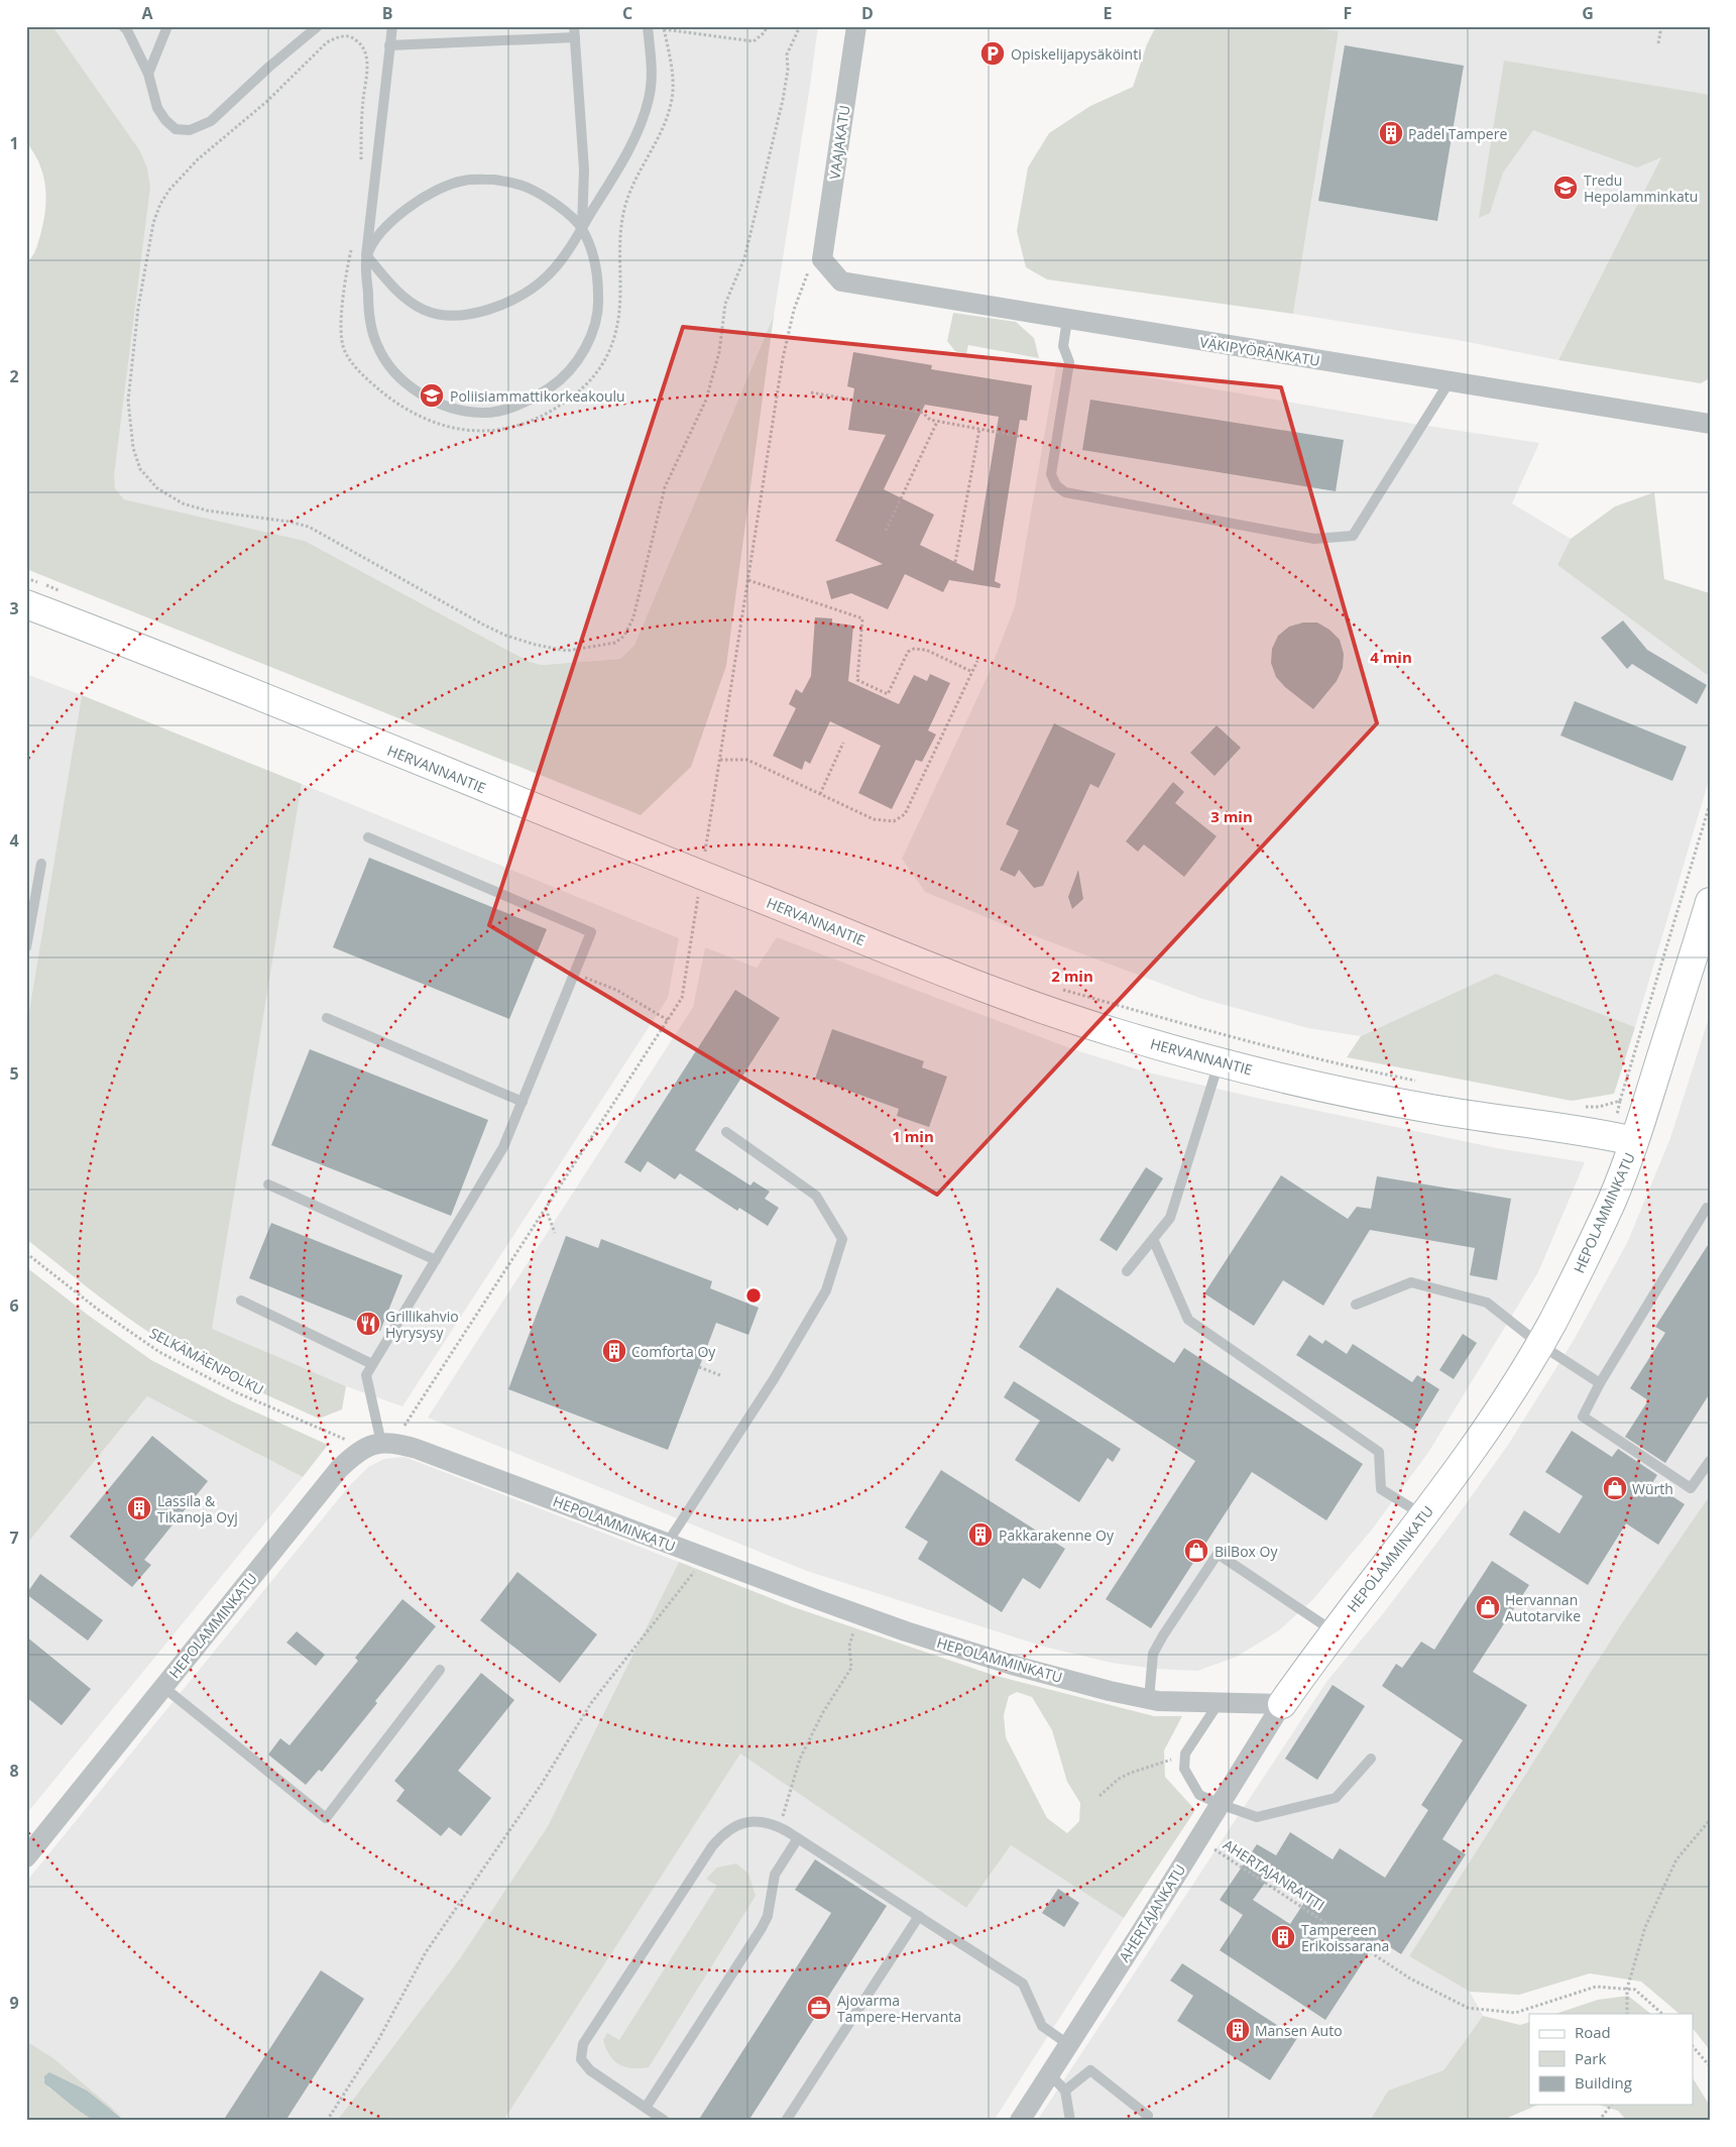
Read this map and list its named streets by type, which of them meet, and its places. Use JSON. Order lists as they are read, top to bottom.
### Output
{
  "streets": {
    "main road": ["HERVANNANTIE", "HEPOLAMMINKATU"],
    "street": ["VAAJAKATU", "VÄKIPYÖRÄNKATU", "AHERTAJANKATU"],
    "path": ["SELKÄMÄENPOLKU", "AHERTAJANRAITTI"]
  },
  "crossings": [
    ["VAAJAKATU", "VÄKIPYÖRÄNKATU"],
    ["HERVANNANTIE", "HEPOLAMMINKATU"],
    ["HEPOLAMMINKATU", "SELKÄMÄENPOLKU"],
    ["HEPOLAMMINKATU", "AHERTAJANKATU"],
    ["AHERTAJANRAITTI", "AHERTAJANKATU"]
  ],
  "places": {
    "parking": ["Opiskelijapysäköinti"],
    "building": [
      "Padel Tampere",
      "Comforta Oy",
      "Lassila & Tikanoja Oyj",
      "Pakkarakenne Oy",
      "Tampereen Erikoissarana",
      "Mansen Auto"
    ],
    "school or university": ["Tredu Hepolamminkatu", "Poliisiammattikorkeakoulu"],
    "restaurant": ["Grillikahvio Hyrysysy"],
    "shop": ["Würth", "BilBox Oy", "Hervannan Autotarvike"],
    "office": ["Ajovarma Tampere-Hervanta"]
  },
  "legend": ["Road", "Park", "Building"],
  "grid": {
    "columns": [
      "A",
      "B",
      "C",
      "D",
      "E",
      "F",
      "G"
    ],
    "rows": [
      "1",
      "2",
      "3",
      "4",
      "5",
      "6",
      "7",
      "8",
      "9"
    ]
  },
  "rings": [
    "4 min",
    "3 min",
    "2 min",
    "1 min"
  ]
}
